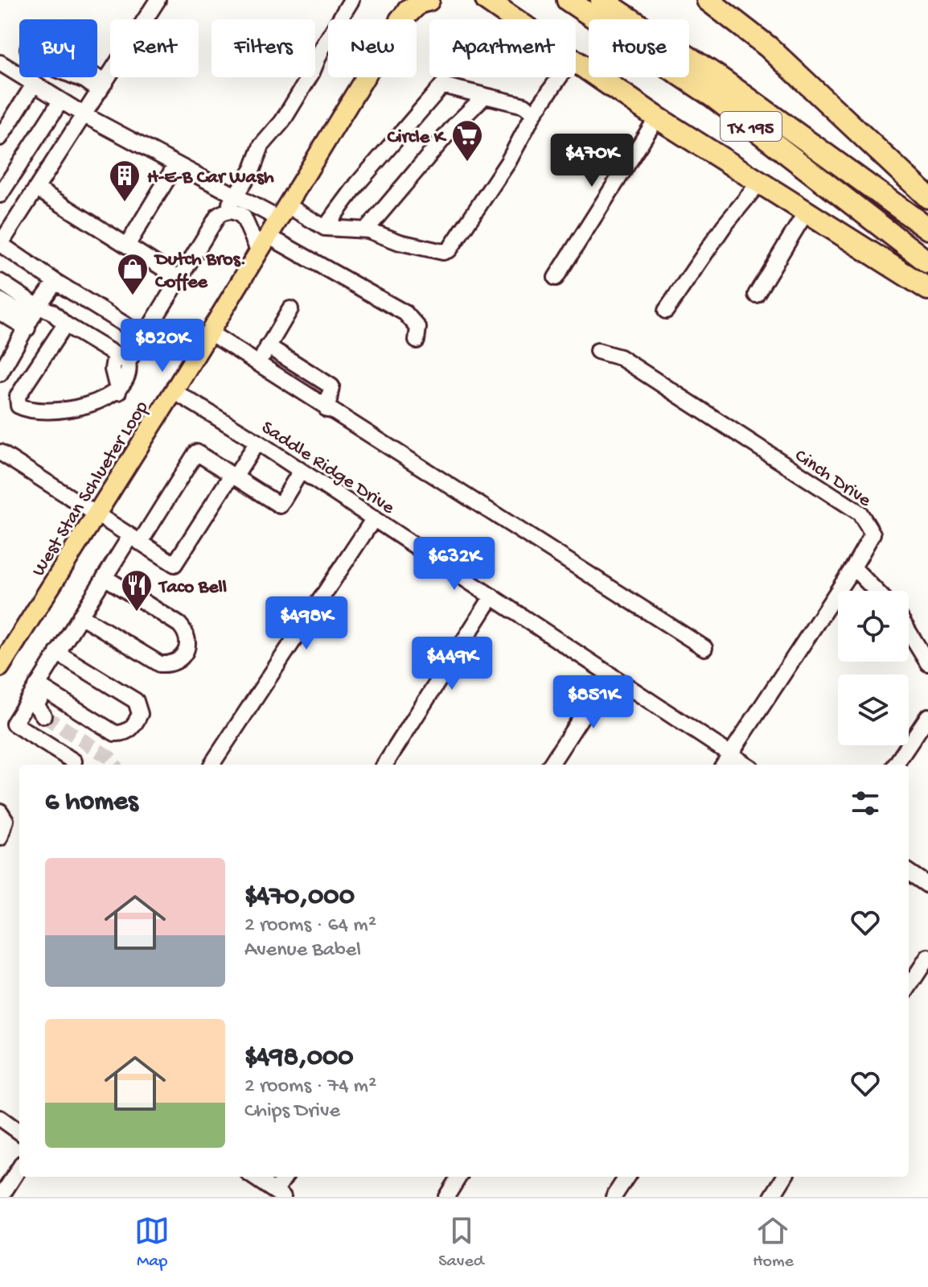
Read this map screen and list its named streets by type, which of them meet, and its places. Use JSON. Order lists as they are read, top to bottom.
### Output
{
  "streets": {
    "highway": ["TX 195"],
    "main road": ["West Stan Schlueter Loop"],
    "street": ["Saddle Ridge Drive", "Cinch Drive"]
  },
  "crossings": [
    ["Saddle Ridge Drive", "Cinch Drive"],
    ["Saddle Ridge Drive", "West Stan Schlueter Loop"]
  ],
  "places": {
    "supermarket": ["Circle K"],
    "building": ["H-E-B Car Wash"],
    "shop": ["Dutch Bros. Coffee"],
    "restaurant": ["Taco Bell"]
  },
  "page": {
    "chip": [
      "Buy",
      "Rent",
      "Filters",
      "New",
      "Apartment",
      "House"
    ],
    "price": [
      "$470K",
      "$820K",
      "$632K",
      "$498K",
      "$449K",
      "$851K"
    ],
    "heading": "6 homes",
    "list": [
      {
        "name": "$470,000",
        "note": "2 rooms · 64 m² · Avenue Babel"
      },
      {
        "name": "$498,000",
        "note": "2 rooms · 74 m² · Chips Drive"
      }
    ],
    "tabs": ["Map", "Saved", "Home"]
  }
}
